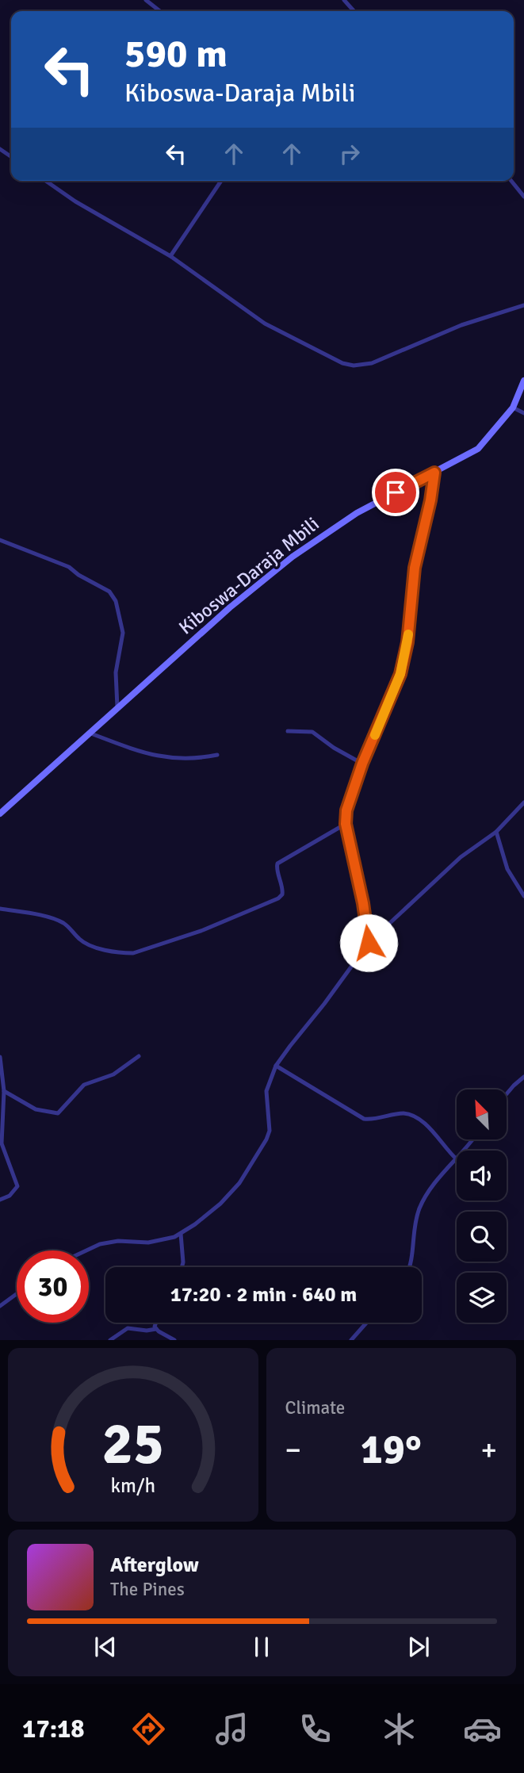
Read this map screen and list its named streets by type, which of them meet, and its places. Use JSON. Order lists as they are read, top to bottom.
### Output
{
  "streets": {
    "main road": ["Kiboswa-Daraja Mbili"]
  },
  "north": "top left",
  "page": {
    "turn": ["590 m", "Kiboswa-Daraja Mbili"],
    "limit": "30",
    "trip": "17:20 · 2 min · 640 m",
    "tile": "Climate",
    "heat": ["−", "19°", "+"],
    "song": ["Afterglow", "The Pines"],
    "tabs": "17:18",
    "gauge": ["25", "km/h"]
  }
}
